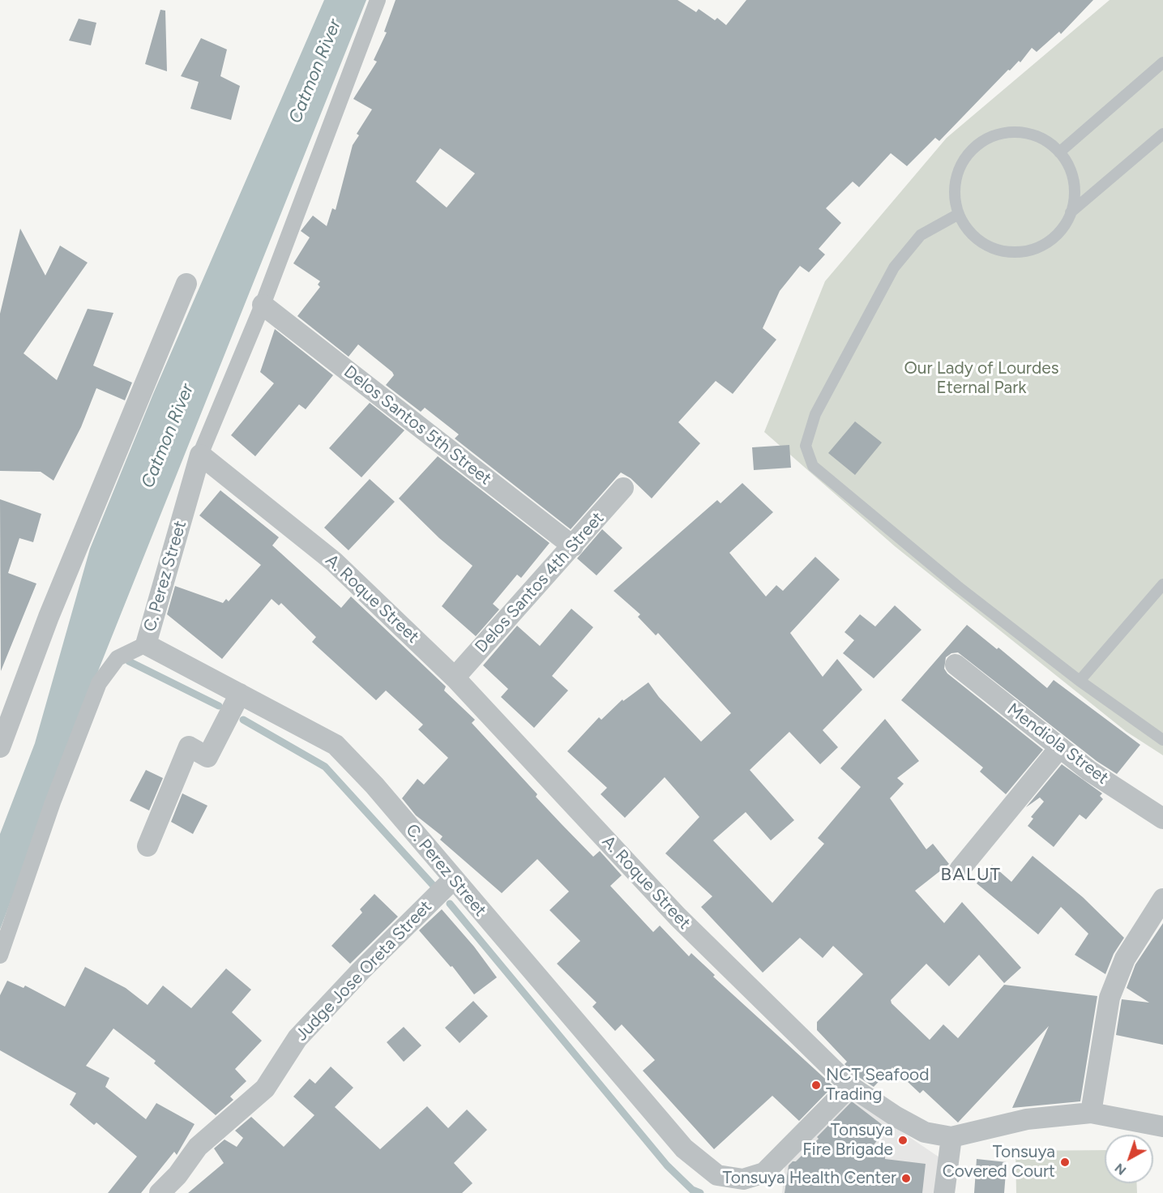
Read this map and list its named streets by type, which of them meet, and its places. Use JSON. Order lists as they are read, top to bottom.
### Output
{
  "streets": {
    "street": [
      "Delos Santos 5th Street",
      "C. Perez Street",
      "Delos Santos 4th Street",
      "A. Roque Street",
      "Mendiola Street",
      "Judge Jose Oreta Street"
    ]
  },
  "crossings": [
    ["Delos Santos 5th Street", "Delos Santos 4th Street"],
    ["C. Perez Street", "A. Roque Street"],
    ["C. Perez Street", "Judge Jose Oreta Street"],
    ["Delos Santos 4th Street", "A. Roque Street"]
  ],
  "districts": ["BALUT"],
  "water": ["Catmon River"],
  "parks": ["Our Lady of Lourdes Eternal Park"],
  "places": [
    "NCT Seafood Trading",
    "Tonsuya Fire Brigade",
    "Tonsuya Covered Court",
    "Tonsuya Health Center"
  ],
  "north": "bottom left"
}
